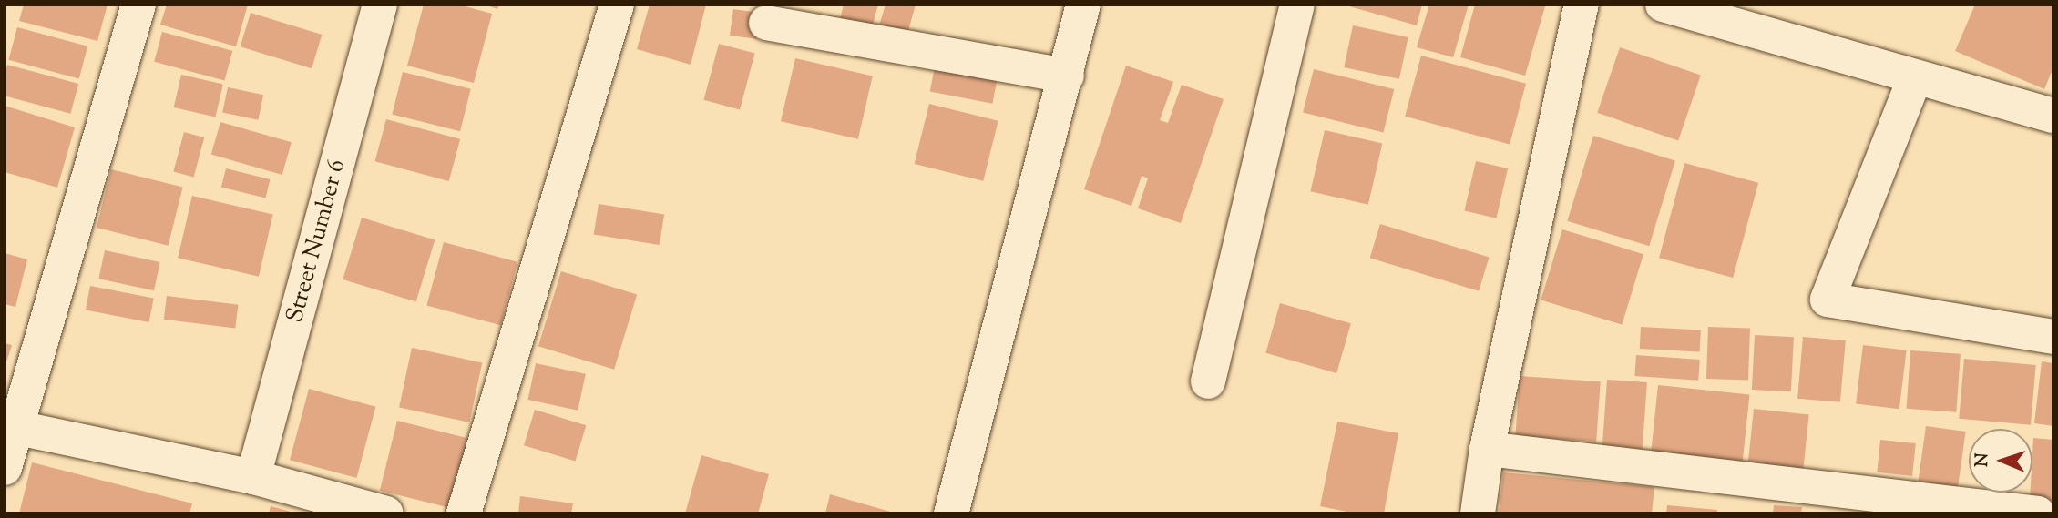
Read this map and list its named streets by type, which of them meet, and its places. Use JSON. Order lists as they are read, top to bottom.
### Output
{
  "streets": {
    "street": ["Street Number 6"]
  },
  "north": "left"
}
